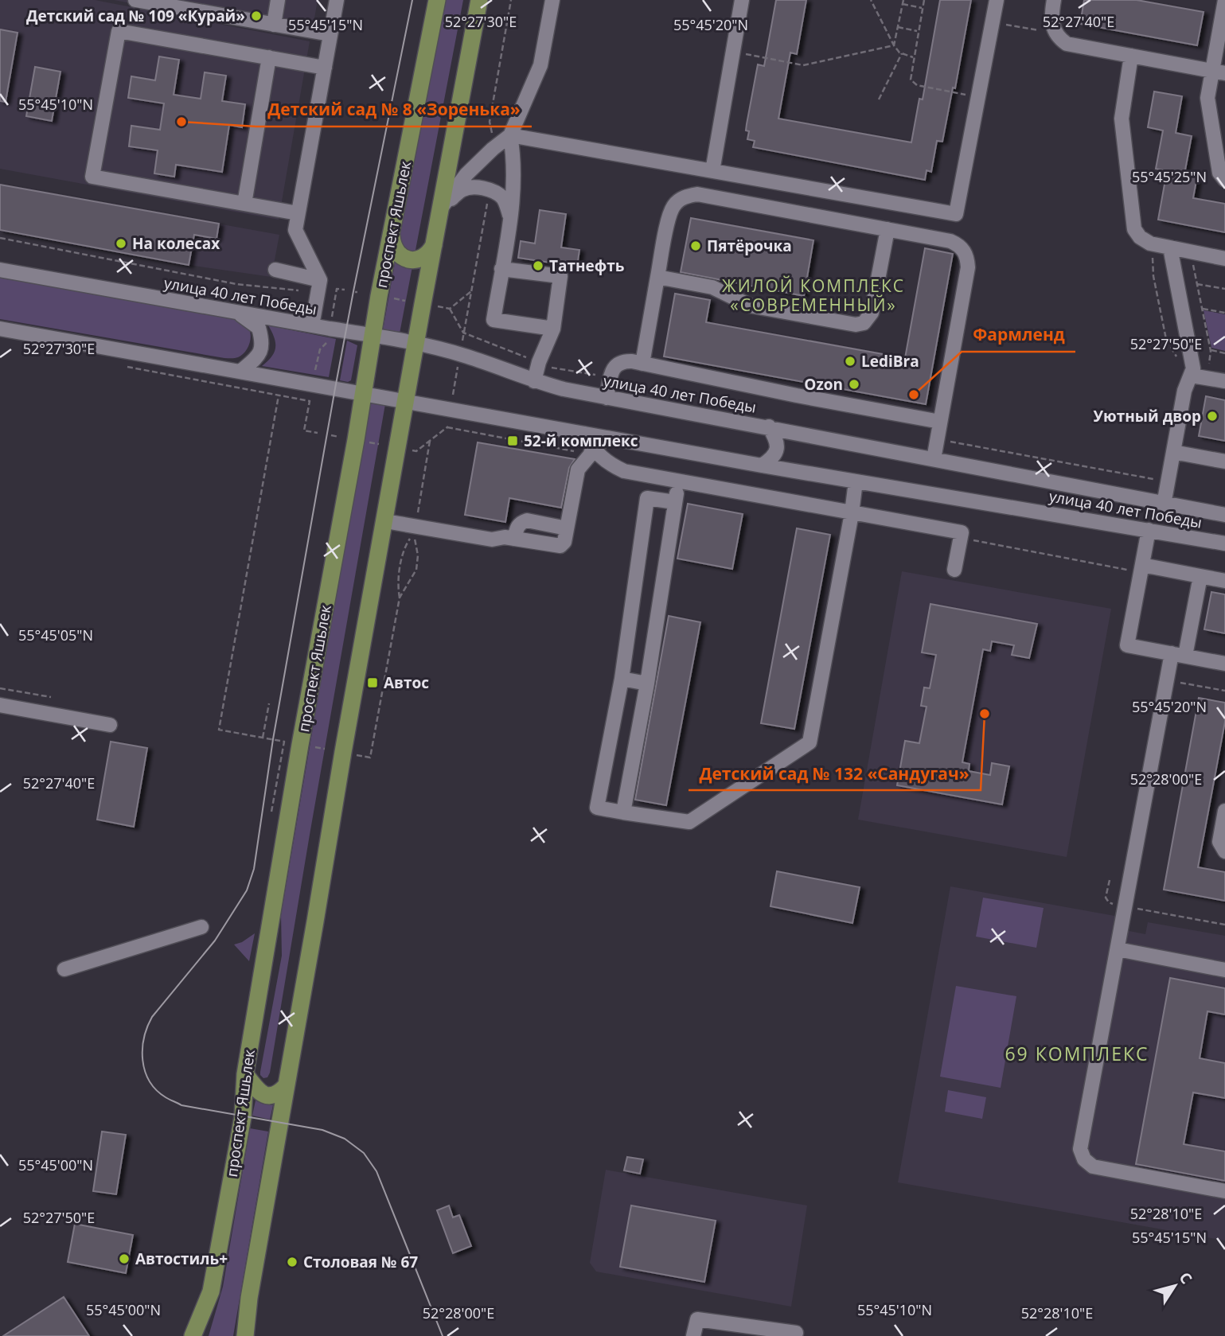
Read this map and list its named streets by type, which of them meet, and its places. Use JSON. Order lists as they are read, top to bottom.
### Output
{
  "streets": {
    "main road": ["проспект Яшьлек"],
    "street": ["улица 40 лет Победы"]
  },
  "crossings": [
    ["проспект Яшьлек", "улица 40 лет Победы"]
  ],
  "districts": ["ЖИЛОЙ КОМПЛЕКС «СОВРЕМЕННЫЙ»", "69 КОМПЛЕКС"],
  "places": {
    "other": [
      "Детский сад № 109 «Курай»",
      "Детский сад № 8 «Зоренька»",
      "На колесах",
      "Пятёрочка",
      "Татнефть",
      "LediBra",
      "Ozon",
      "Фармленд",
      "Уютный двор",
      "Детский сад № 132 «Сандугач»",
      "Автостиль+",
      "Столовая № 67"
    ],
    "transit": ["52-й комплекс", "Автос"]
  },
  "north": "top right",
  "coordinates": [
    "52°27'30\"E",
    "52°27'40\"E",
    "55°45'15\"N",
    "55°45'20\"N",
    "55°45'10\"N",
    "55°45'25\"N",
    "52°27'50\"E",
    "55°45'05\"N",
    "52°28'00\"E",
    "55°45'00\"N",
    "52°28'10\"E"
  ]
}
